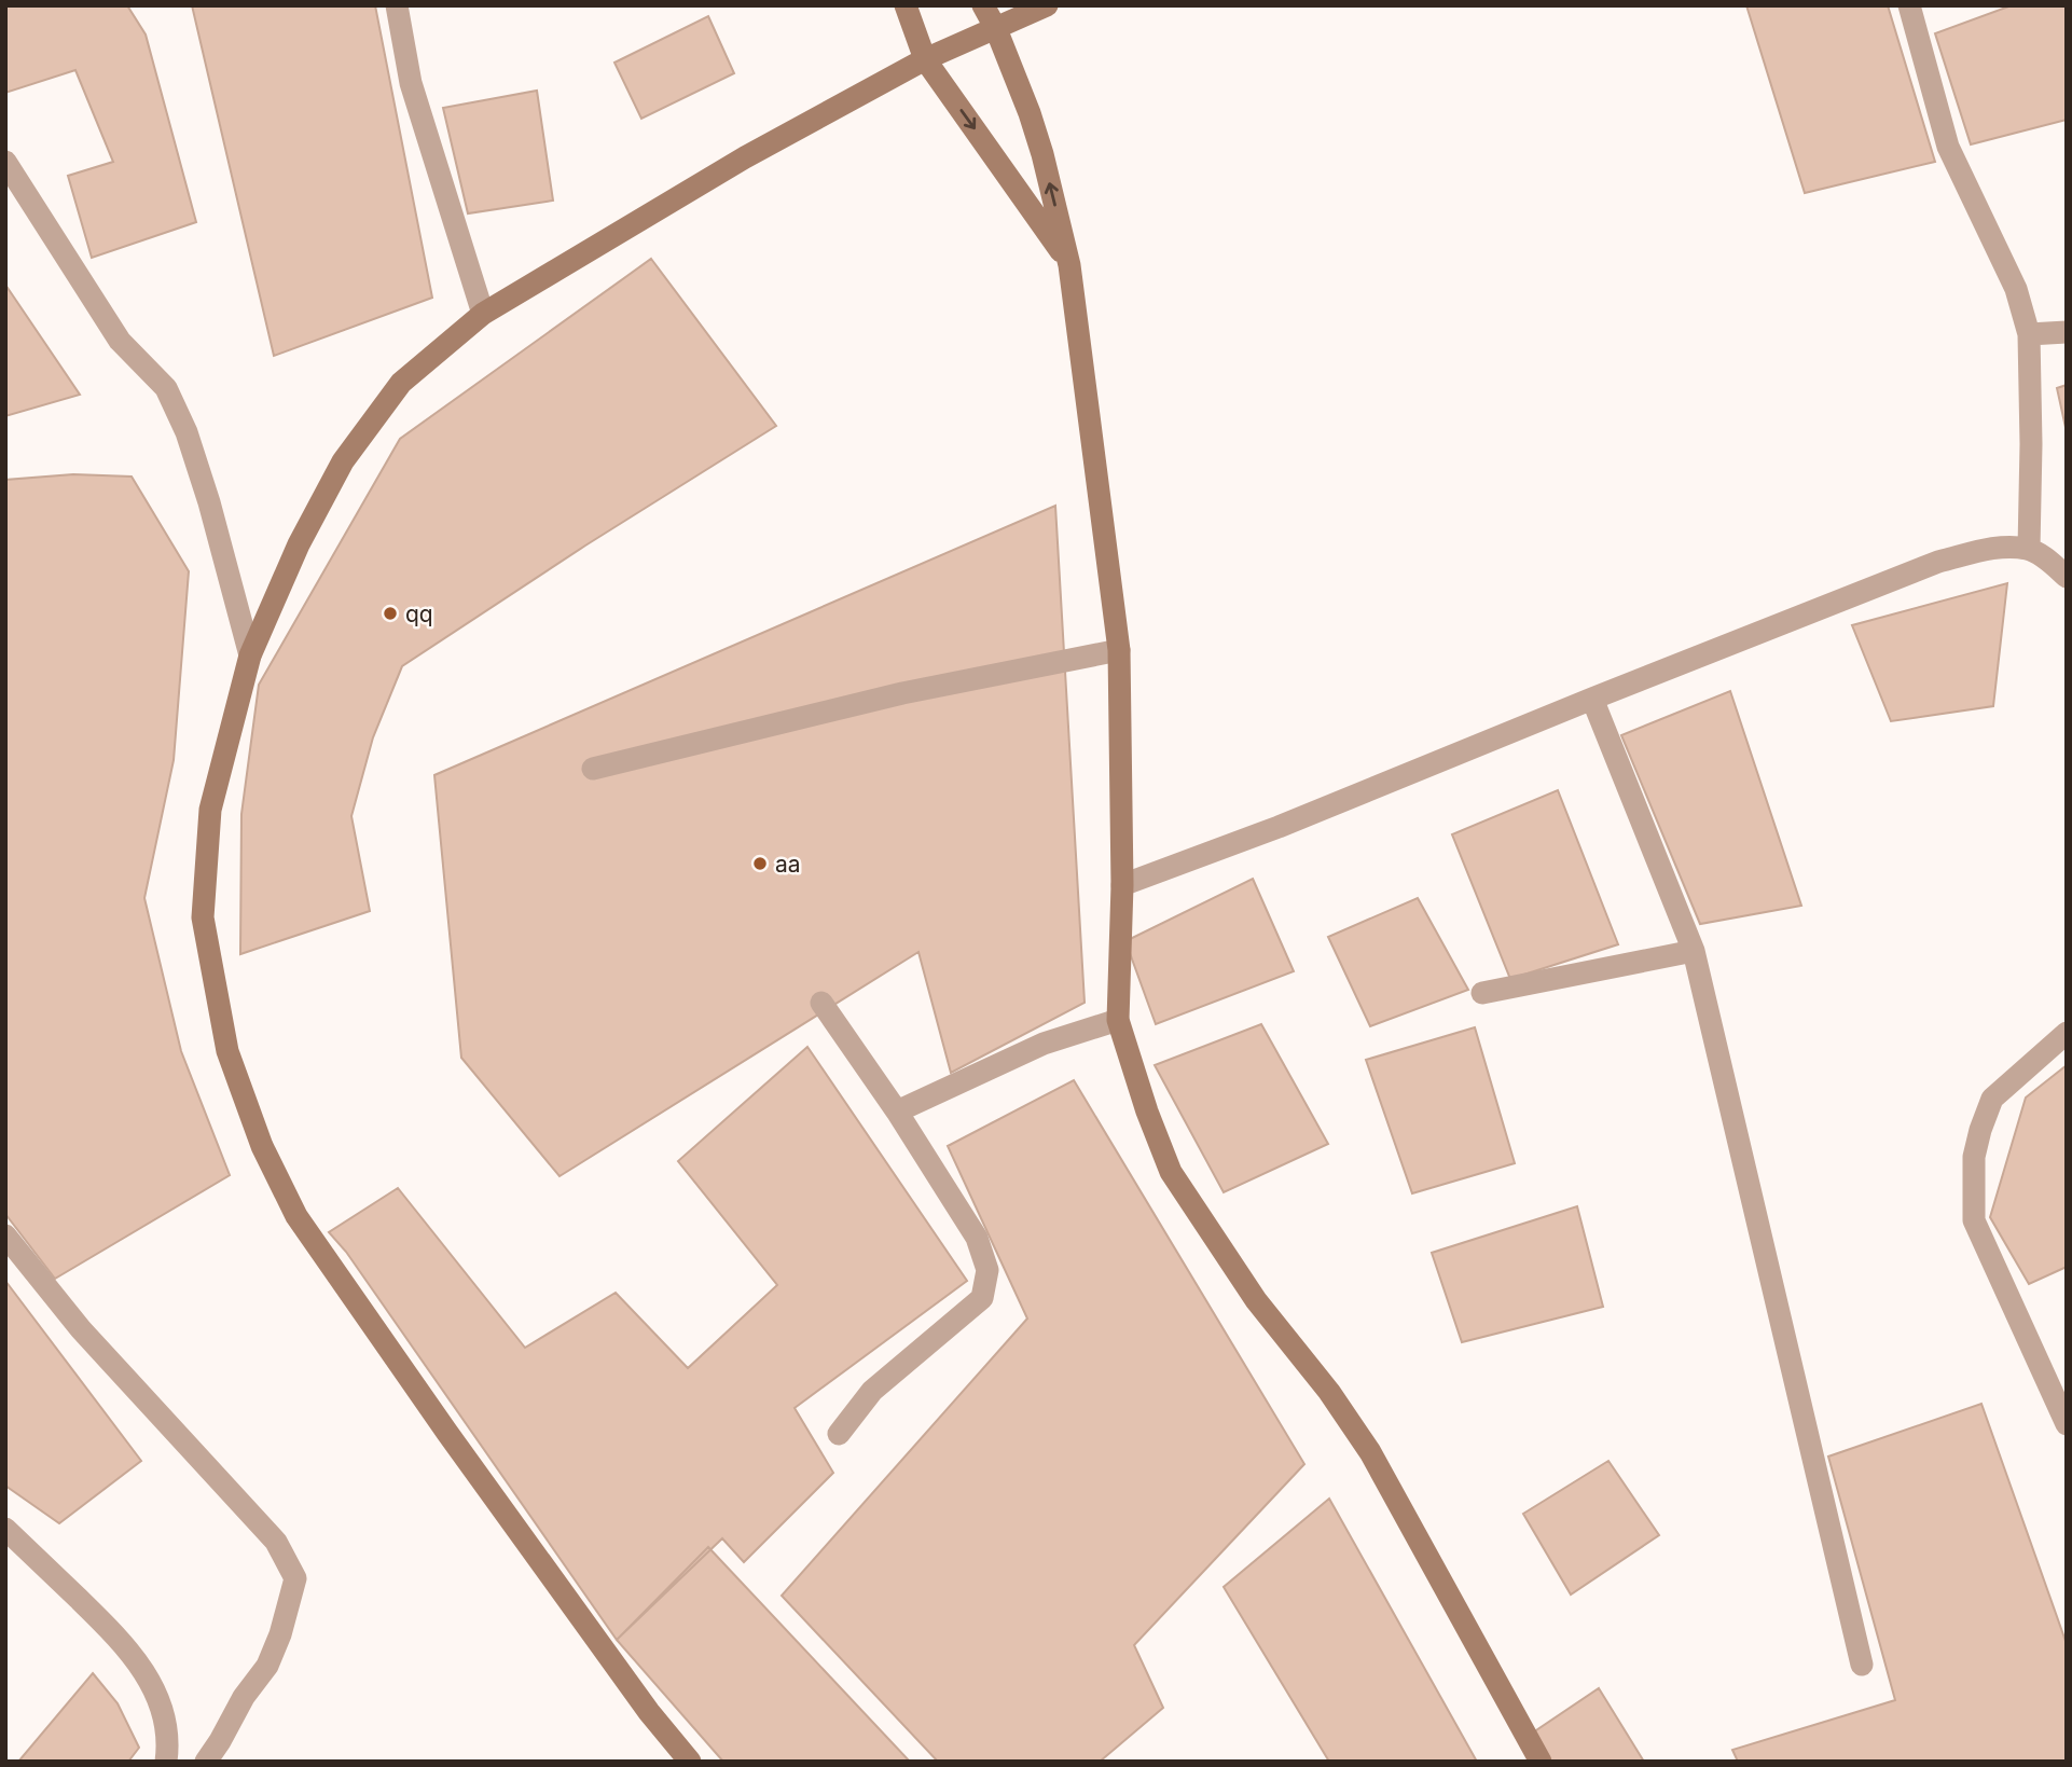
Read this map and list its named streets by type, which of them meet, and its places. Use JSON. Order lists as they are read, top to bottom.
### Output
{
  "places": ["qq", "aa"]
}
